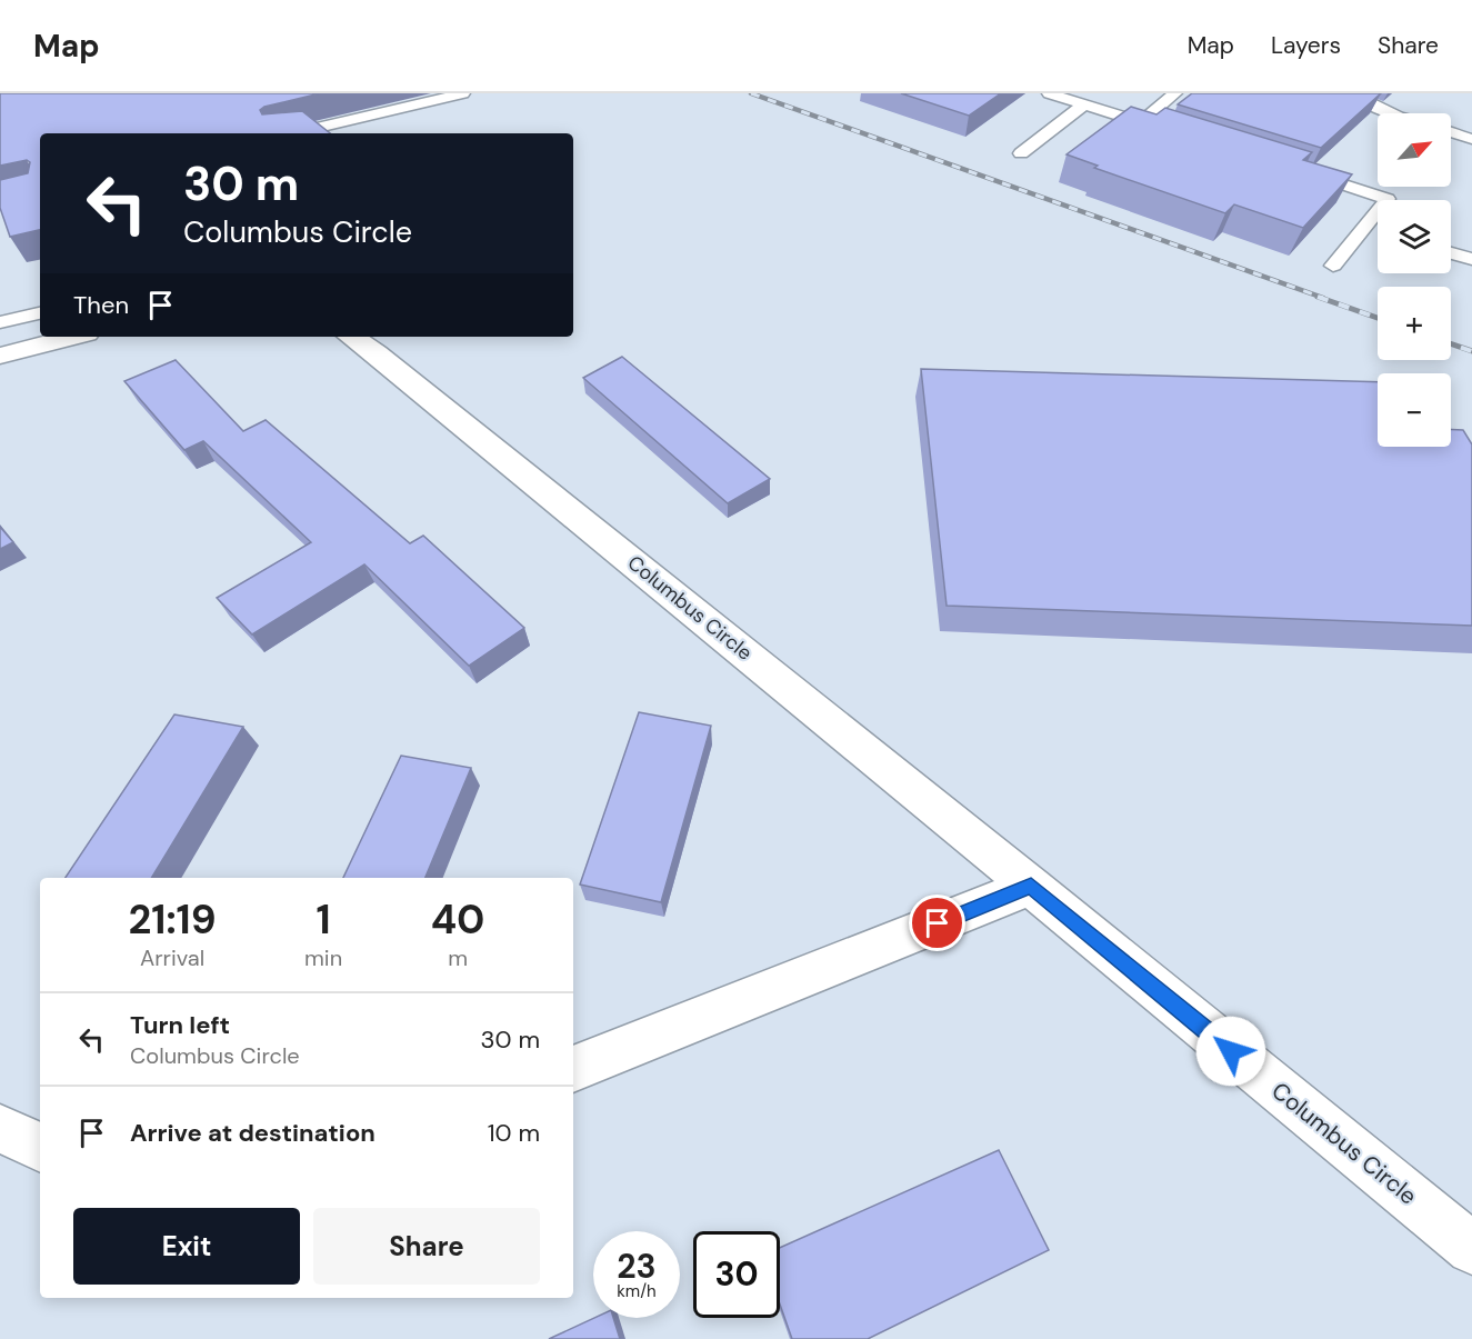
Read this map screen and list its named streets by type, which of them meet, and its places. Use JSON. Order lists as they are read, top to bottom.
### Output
{
  "streets": {
    "street": ["Columbus Circle"]
  },
  "north": "top right",
  "page": {
    "header": "Map",
    "nav": ["Map", "Layers", "Share"],
    "map_buttons": ["+", "−"],
    "turn": ["30 m", "Columbus Circle"],
    "then": "Then",
    "eta": [
      "21:19",
      "Arrival",
      "1",
      "min",
      "40",
      "m"
    ],
    "list": [
      {
        "name": "Turn left",
        "note": "Columbus Circle",
        "value": "30 m"
      },
      {
        "name": "Arrive at destination",
        "value": "10 m"
      }
    ],
    "buttons": ["Exit", "Share"],
    "speed": "23 km/h",
    "limit": "30"
  }
}
